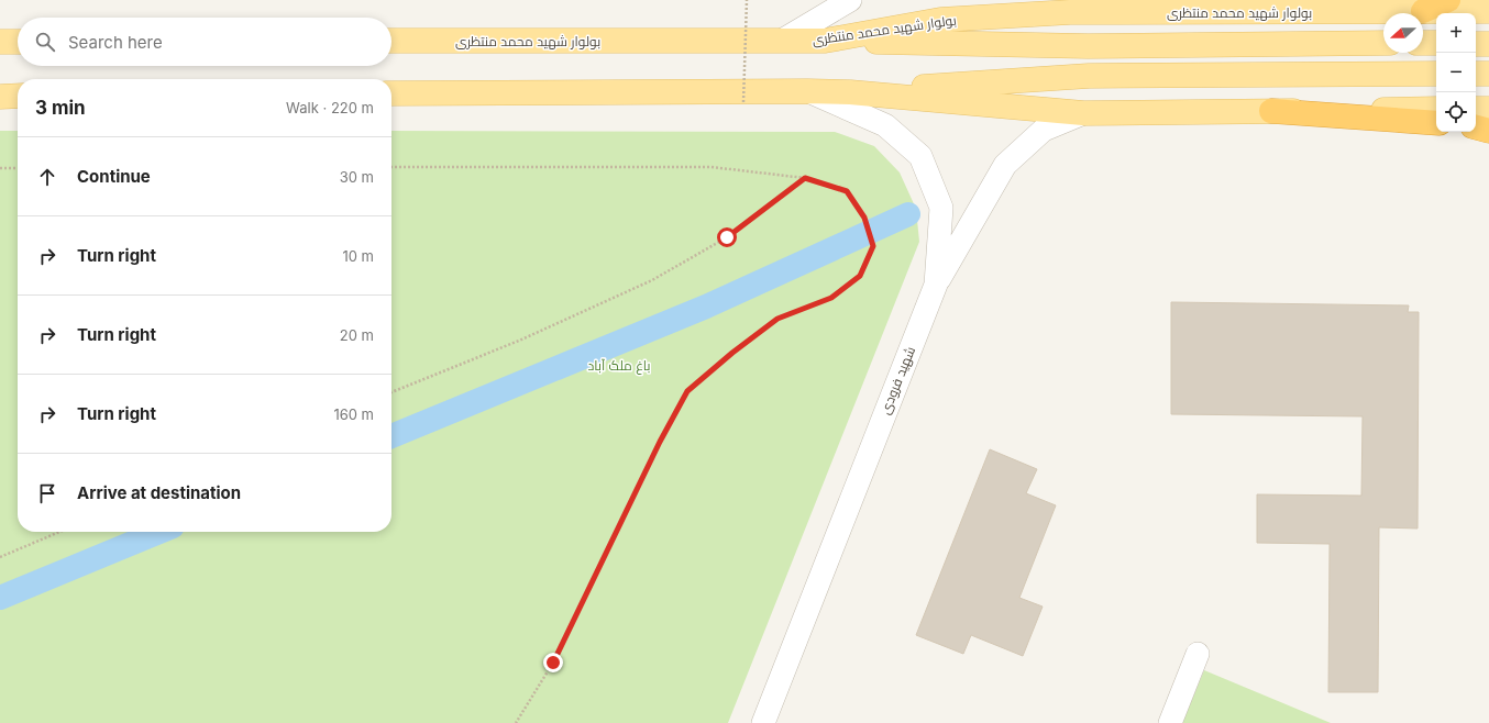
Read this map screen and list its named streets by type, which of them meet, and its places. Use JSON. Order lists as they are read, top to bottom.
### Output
{
  "streets": {
    "main road": ["بولوار شهید محمد منتظری"],
    "street": ["شهید فرودی"]
  },
  "parks": ["باغ ملک آباد"],
  "north": "left",
  "page": {
    "map_buttons": ["+", "−"],
    "search": "Search here",
    "heading": ["3 min", "Walk · 220 m"],
    "list": [
      ["Continue", "30 m"],
      ["Turn right", "10 m"],
      ["Turn right", "20 m"],
      ["Turn right", "160 m"],
      "Arrive at destination"
    ]
  }
}
